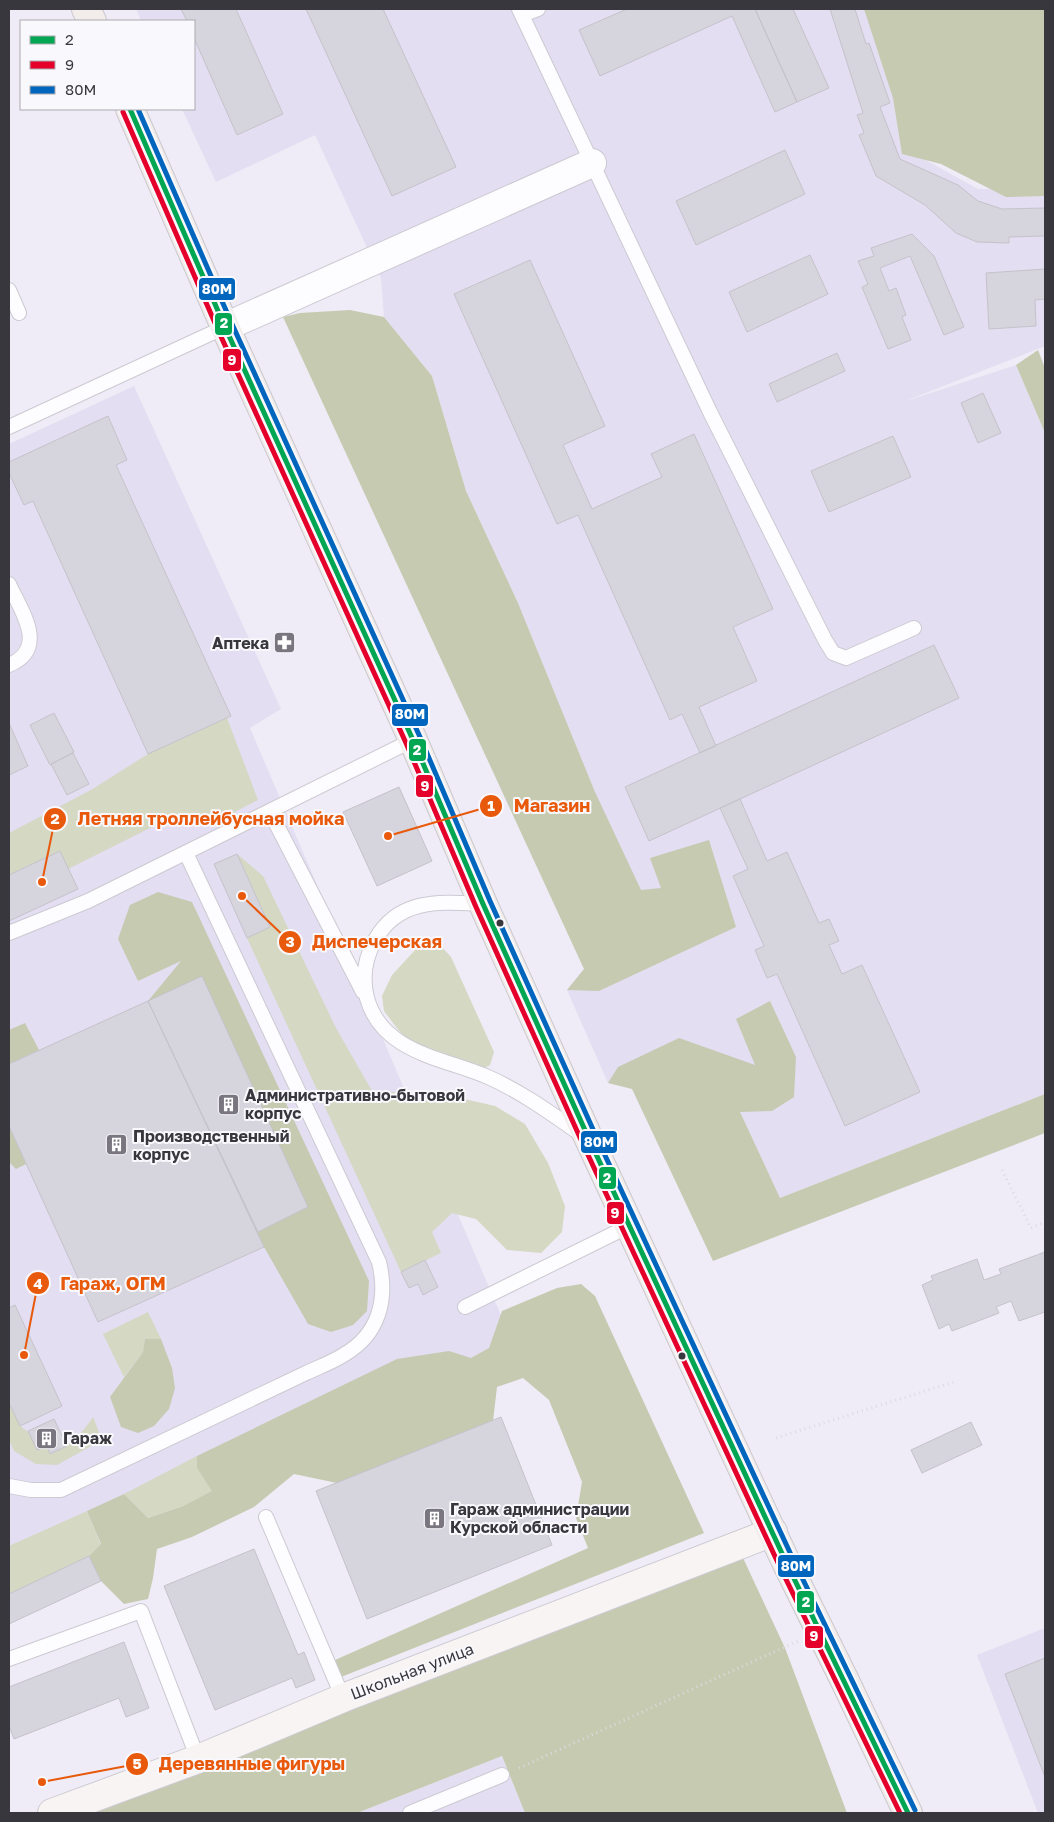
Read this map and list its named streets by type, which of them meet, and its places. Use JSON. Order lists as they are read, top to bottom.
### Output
{
  "streets": {
    "street": ["Школьная улица"]
  },
  "places": {
    "pharmacy": ["Аптека"],
    "other": [
      "Магазин",
      "Летняя троллейбусная мойка",
      "Диспечерская",
      "Гараж, ОГМ",
      "Деревянные фигуры"
    ],
    "building": [
      "Административно-бытовой корпус",
      "Производственный корпус",
      "Гараж",
      "Гараж администрации Курской области"
    ]
  },
  "lines": ["transit line 2", "transit line 80М", "transit line 9"],
  "legend": ["2", "9", "80М"]
}
